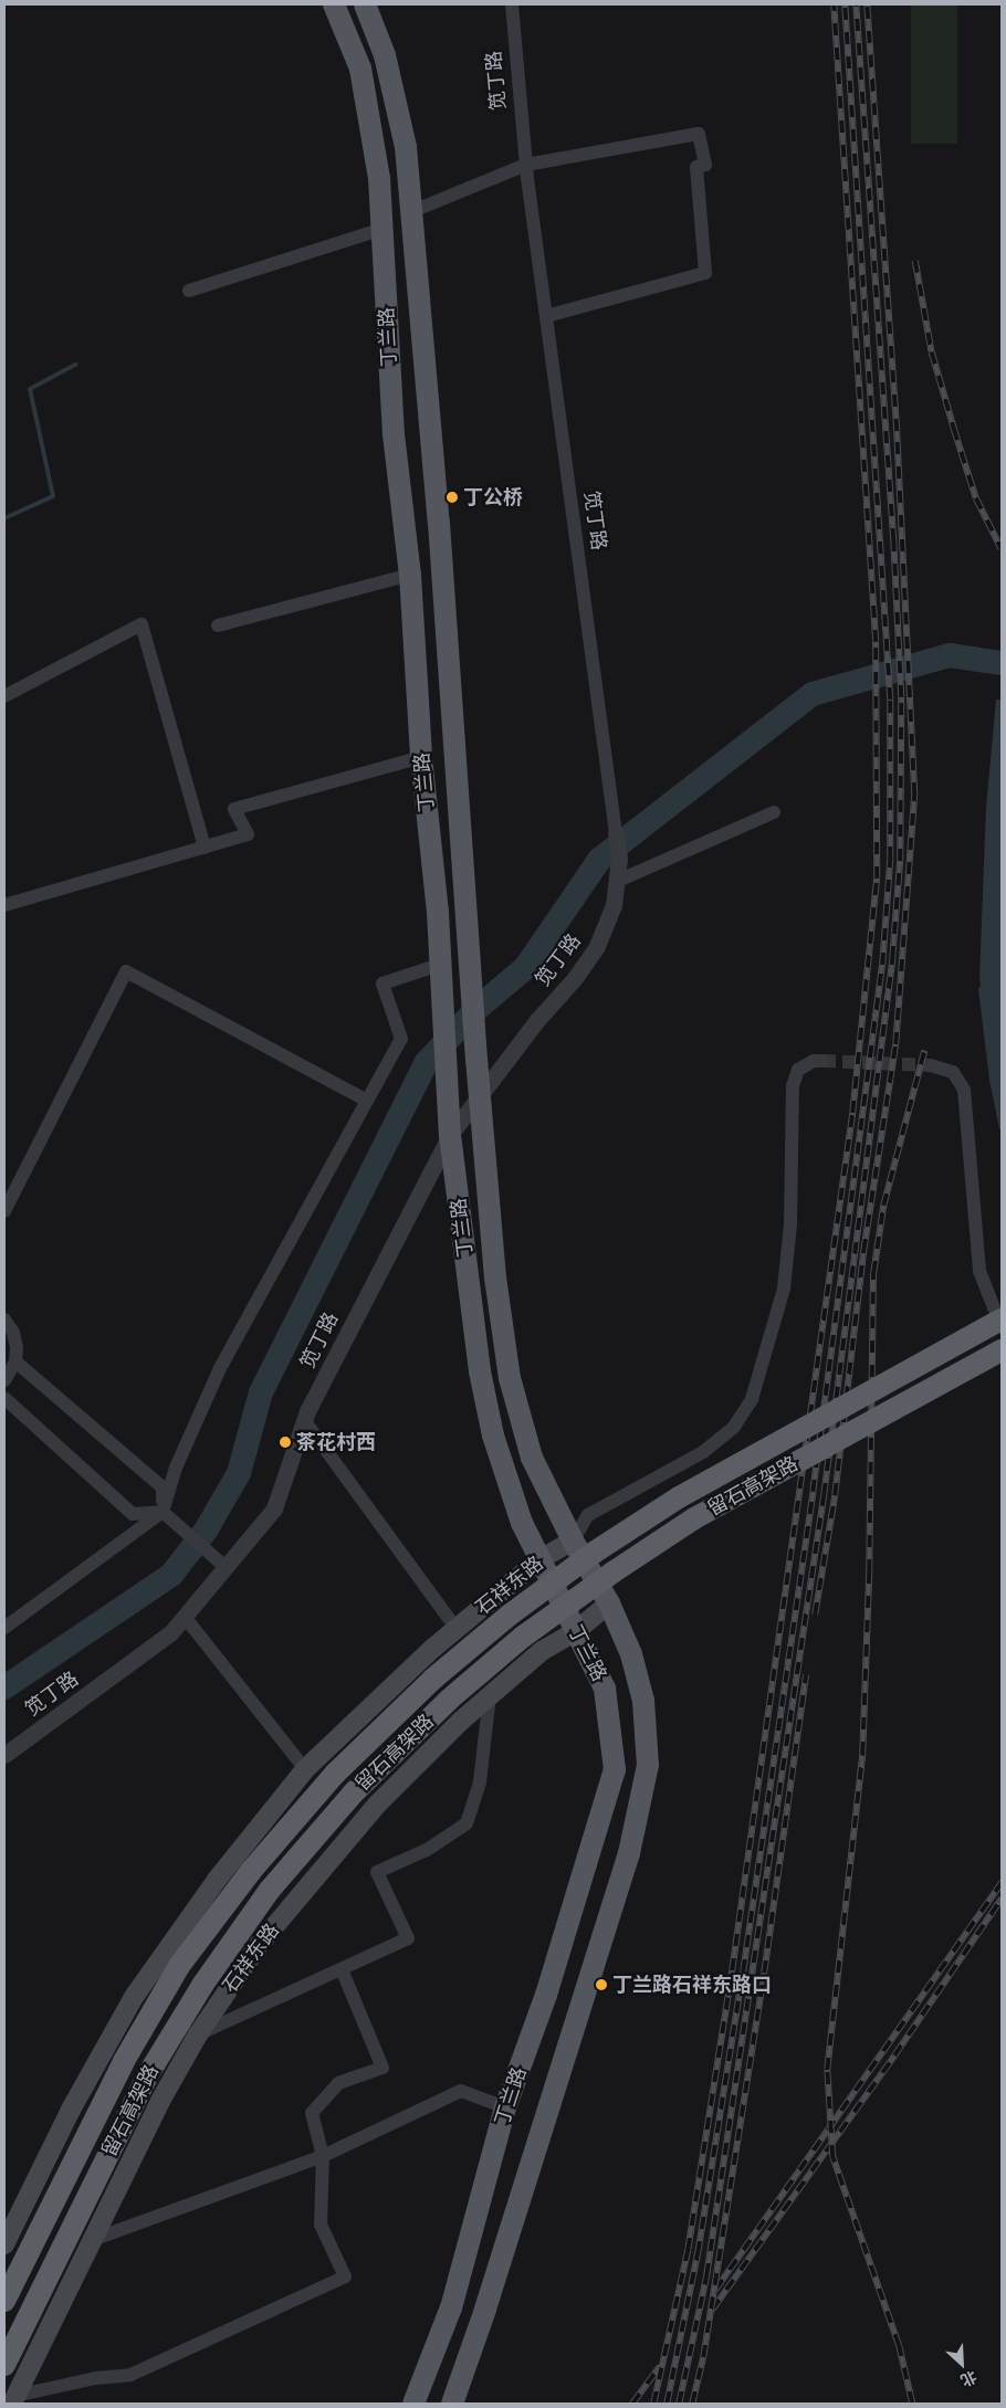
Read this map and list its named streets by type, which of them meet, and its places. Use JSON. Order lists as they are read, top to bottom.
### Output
{
  "streets": {
    "highway": ["留石高架路"],
    "main road": ["丁兰路", "石祥东路"],
    "street": ["笕丁路"]
  },
  "crossings": [
    ["笕丁路", "丁兰路"],
    ["丁兰路", "石祥东路"]
  ],
  "places": ["丁公桥", "茶花村西", "丁兰路石祥东路口"],
  "north": "bottom right"
}
